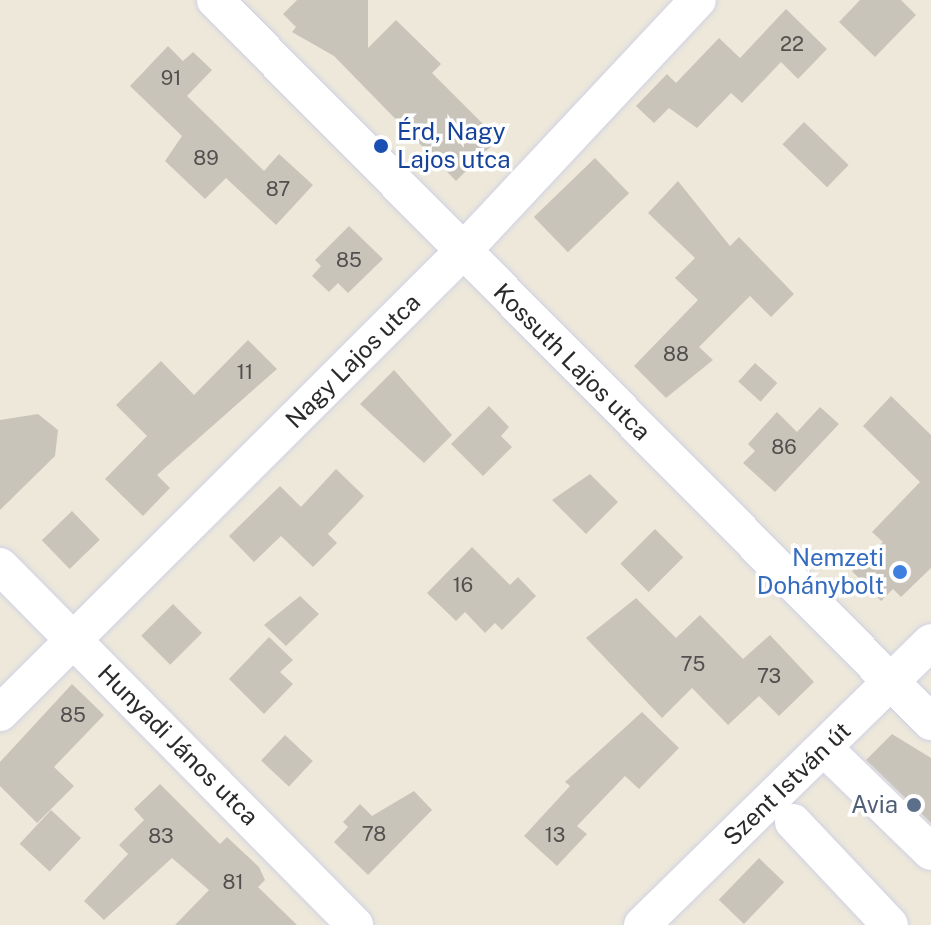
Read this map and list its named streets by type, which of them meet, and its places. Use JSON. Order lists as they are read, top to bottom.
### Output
{
  "streets": {
    "street": [
      "Nagy Lajos utca",
      "Kossuth Lajos utca",
      "Hunyadi János utca",
      "Szent István út"
    ]
  },
  "crossings": [
    ["Nagy Lajos utca", "Kossuth Lajos utca"],
    ["Nagy Lajos utca", "Hunyadi János utca"],
    ["Kossuth Lajos utca", "Szent István út"]
  ],
  "places": ["Érd, Nagy Lajos utca", "Nemzeti Dohánybolt", "Avia"],
  "house_numbers": [
    "22",
    "91",
    "89",
    "87",
    "85",
    "88",
    "11",
    "86",
    "16",
    "75",
    "73",
    "85",
    "78",
    "13",
    "83",
    "81"
  ]
}
